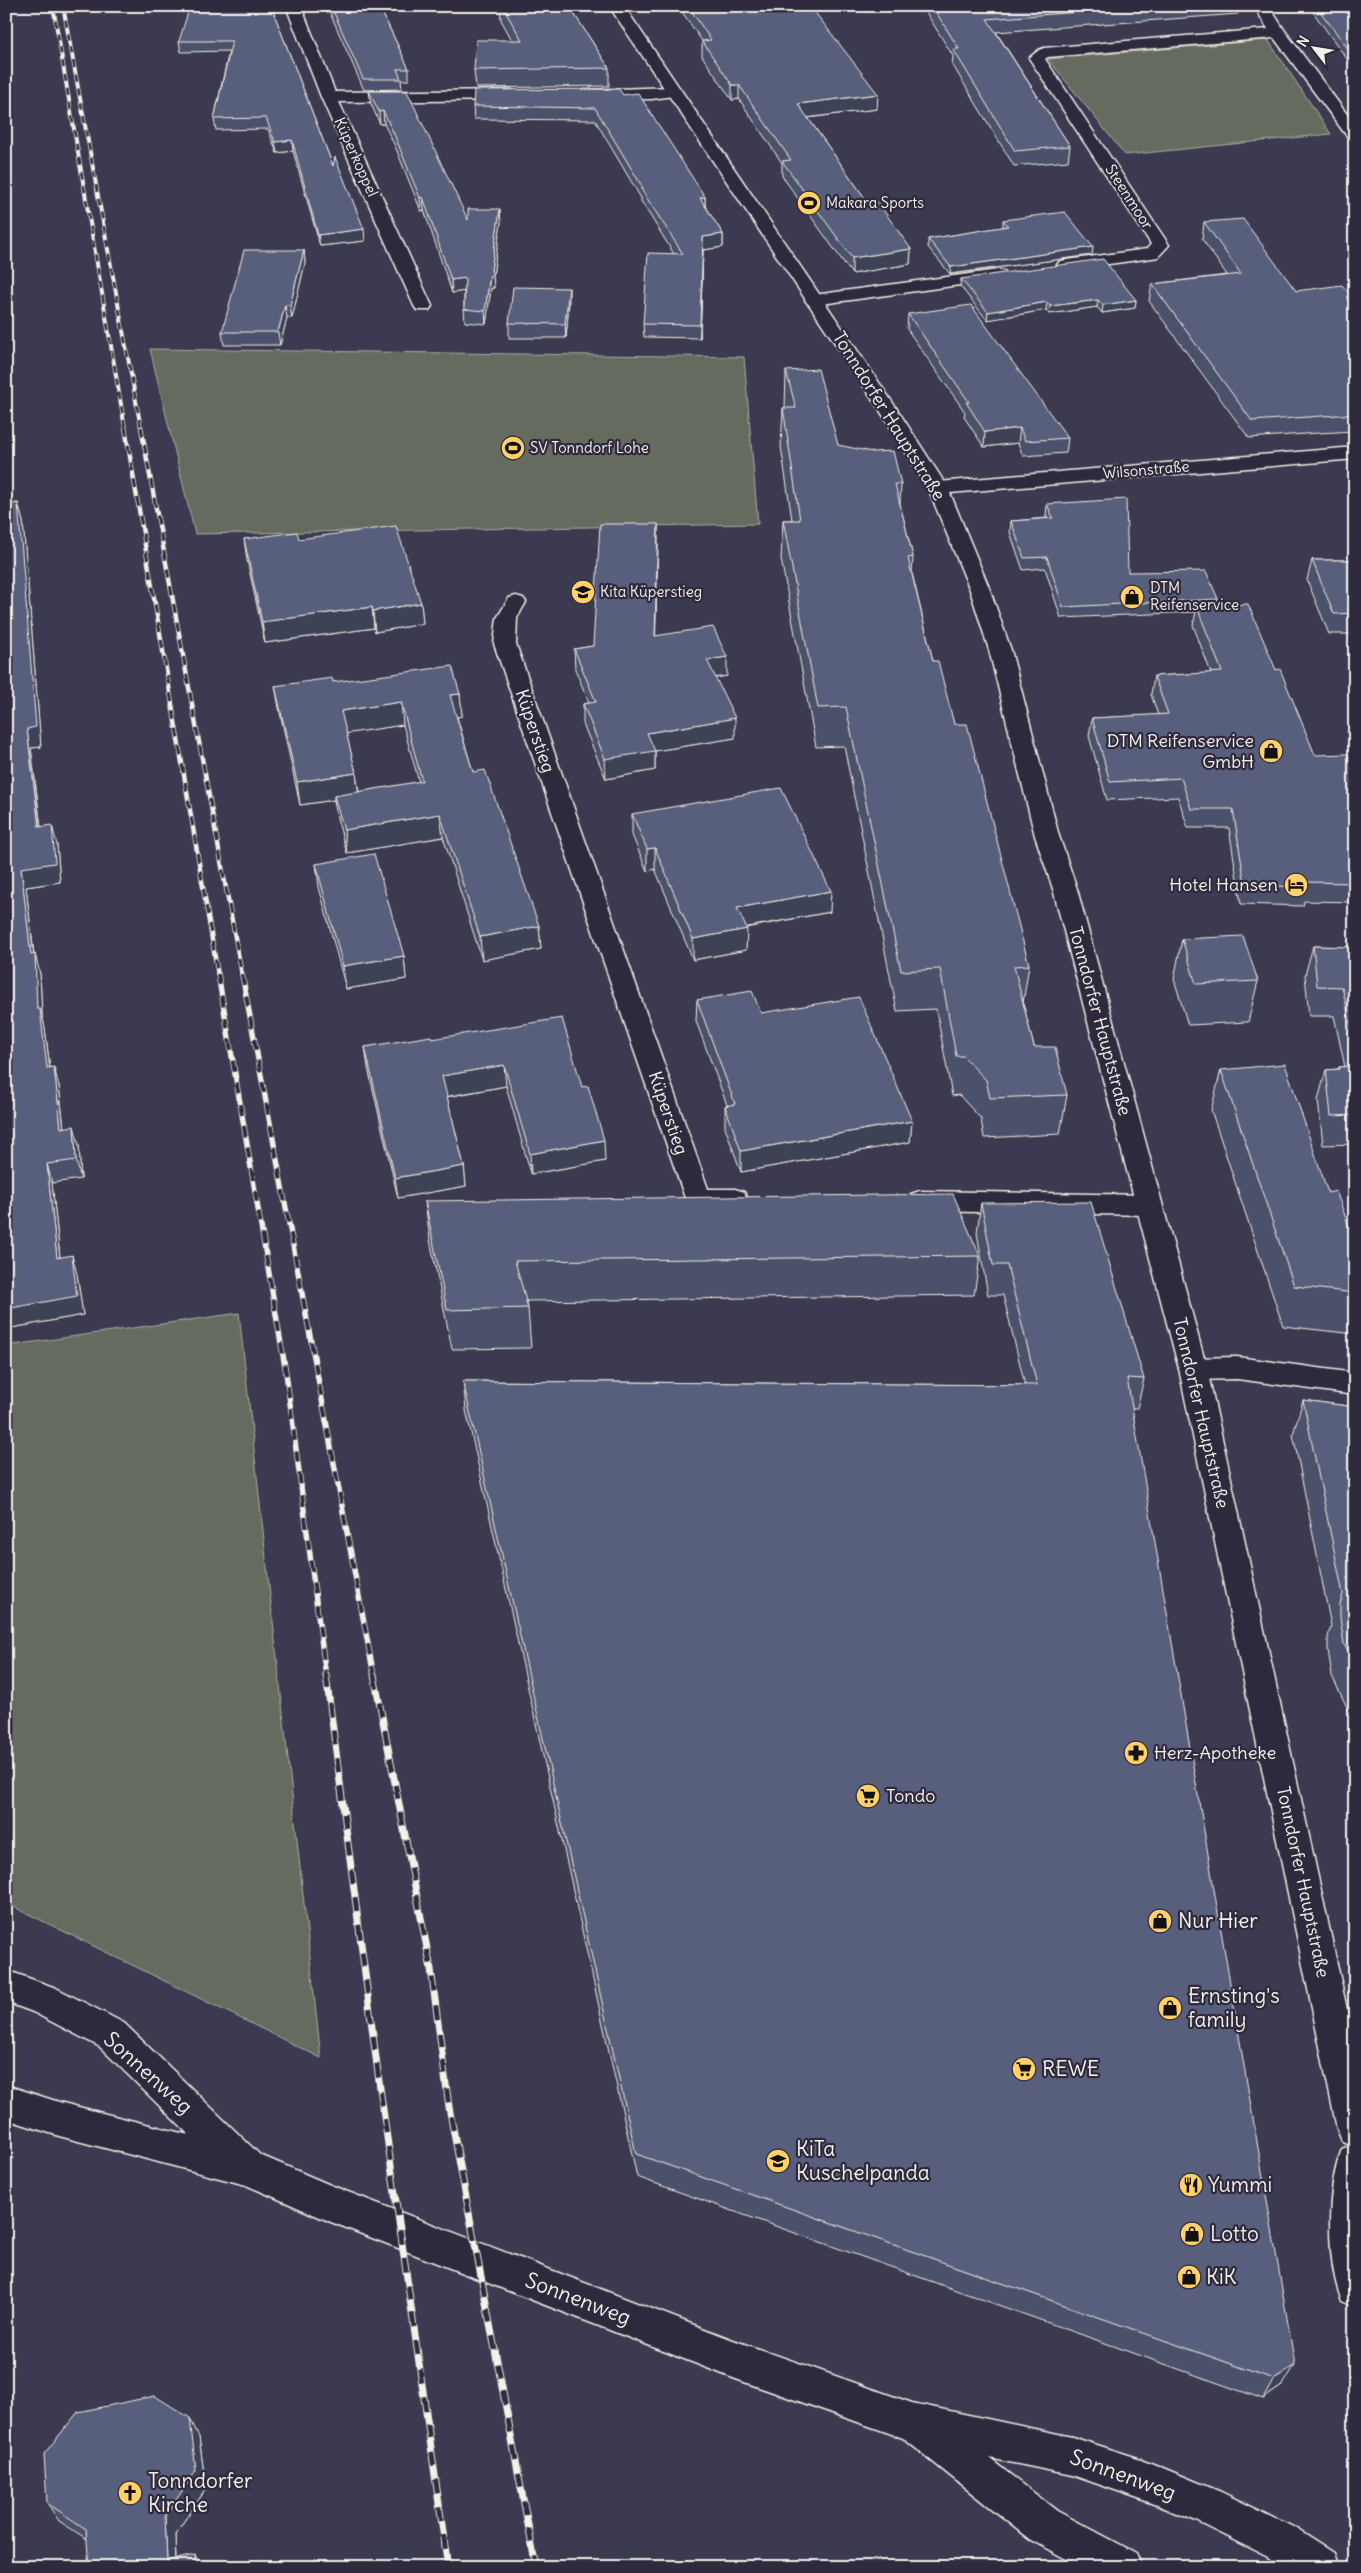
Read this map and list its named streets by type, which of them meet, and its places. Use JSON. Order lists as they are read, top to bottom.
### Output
{
  "streets": {
    "street": [
      "Küperkoppel",
      "Steenmoor",
      "Tonndorfer Hauptstraße",
      "Wilsonstraße",
      "Küperstieg",
      "Sonnenweg"
    ]
  },
  "crossings": [
    ["Tonndorfer Hauptstraße", "Wilsonstraße"]
  ],
  "places": {
    "sports": ["Makara Sports", "SV Tonndorf Lohe"],
    "school or university": ["Kita Küperstieg", "KiTa Kuschelpanda"],
    "shop": [
      "DTM Reifenservice",
      "DTM Reifenservice GmbH",
      "Nur Hier",
      "Ernsting's family",
      "Lotto",
      "KiK"
    ],
    "hotel": ["Hotel Hansen"],
    "pharmacy": ["Herz-Apotheke"],
    "supermarket": ["Tondo", "REWE"],
    "restaurant": ["Yummi"],
    "church": ["Tonndorfer Kirche"]
  },
  "north": "top left"
}
